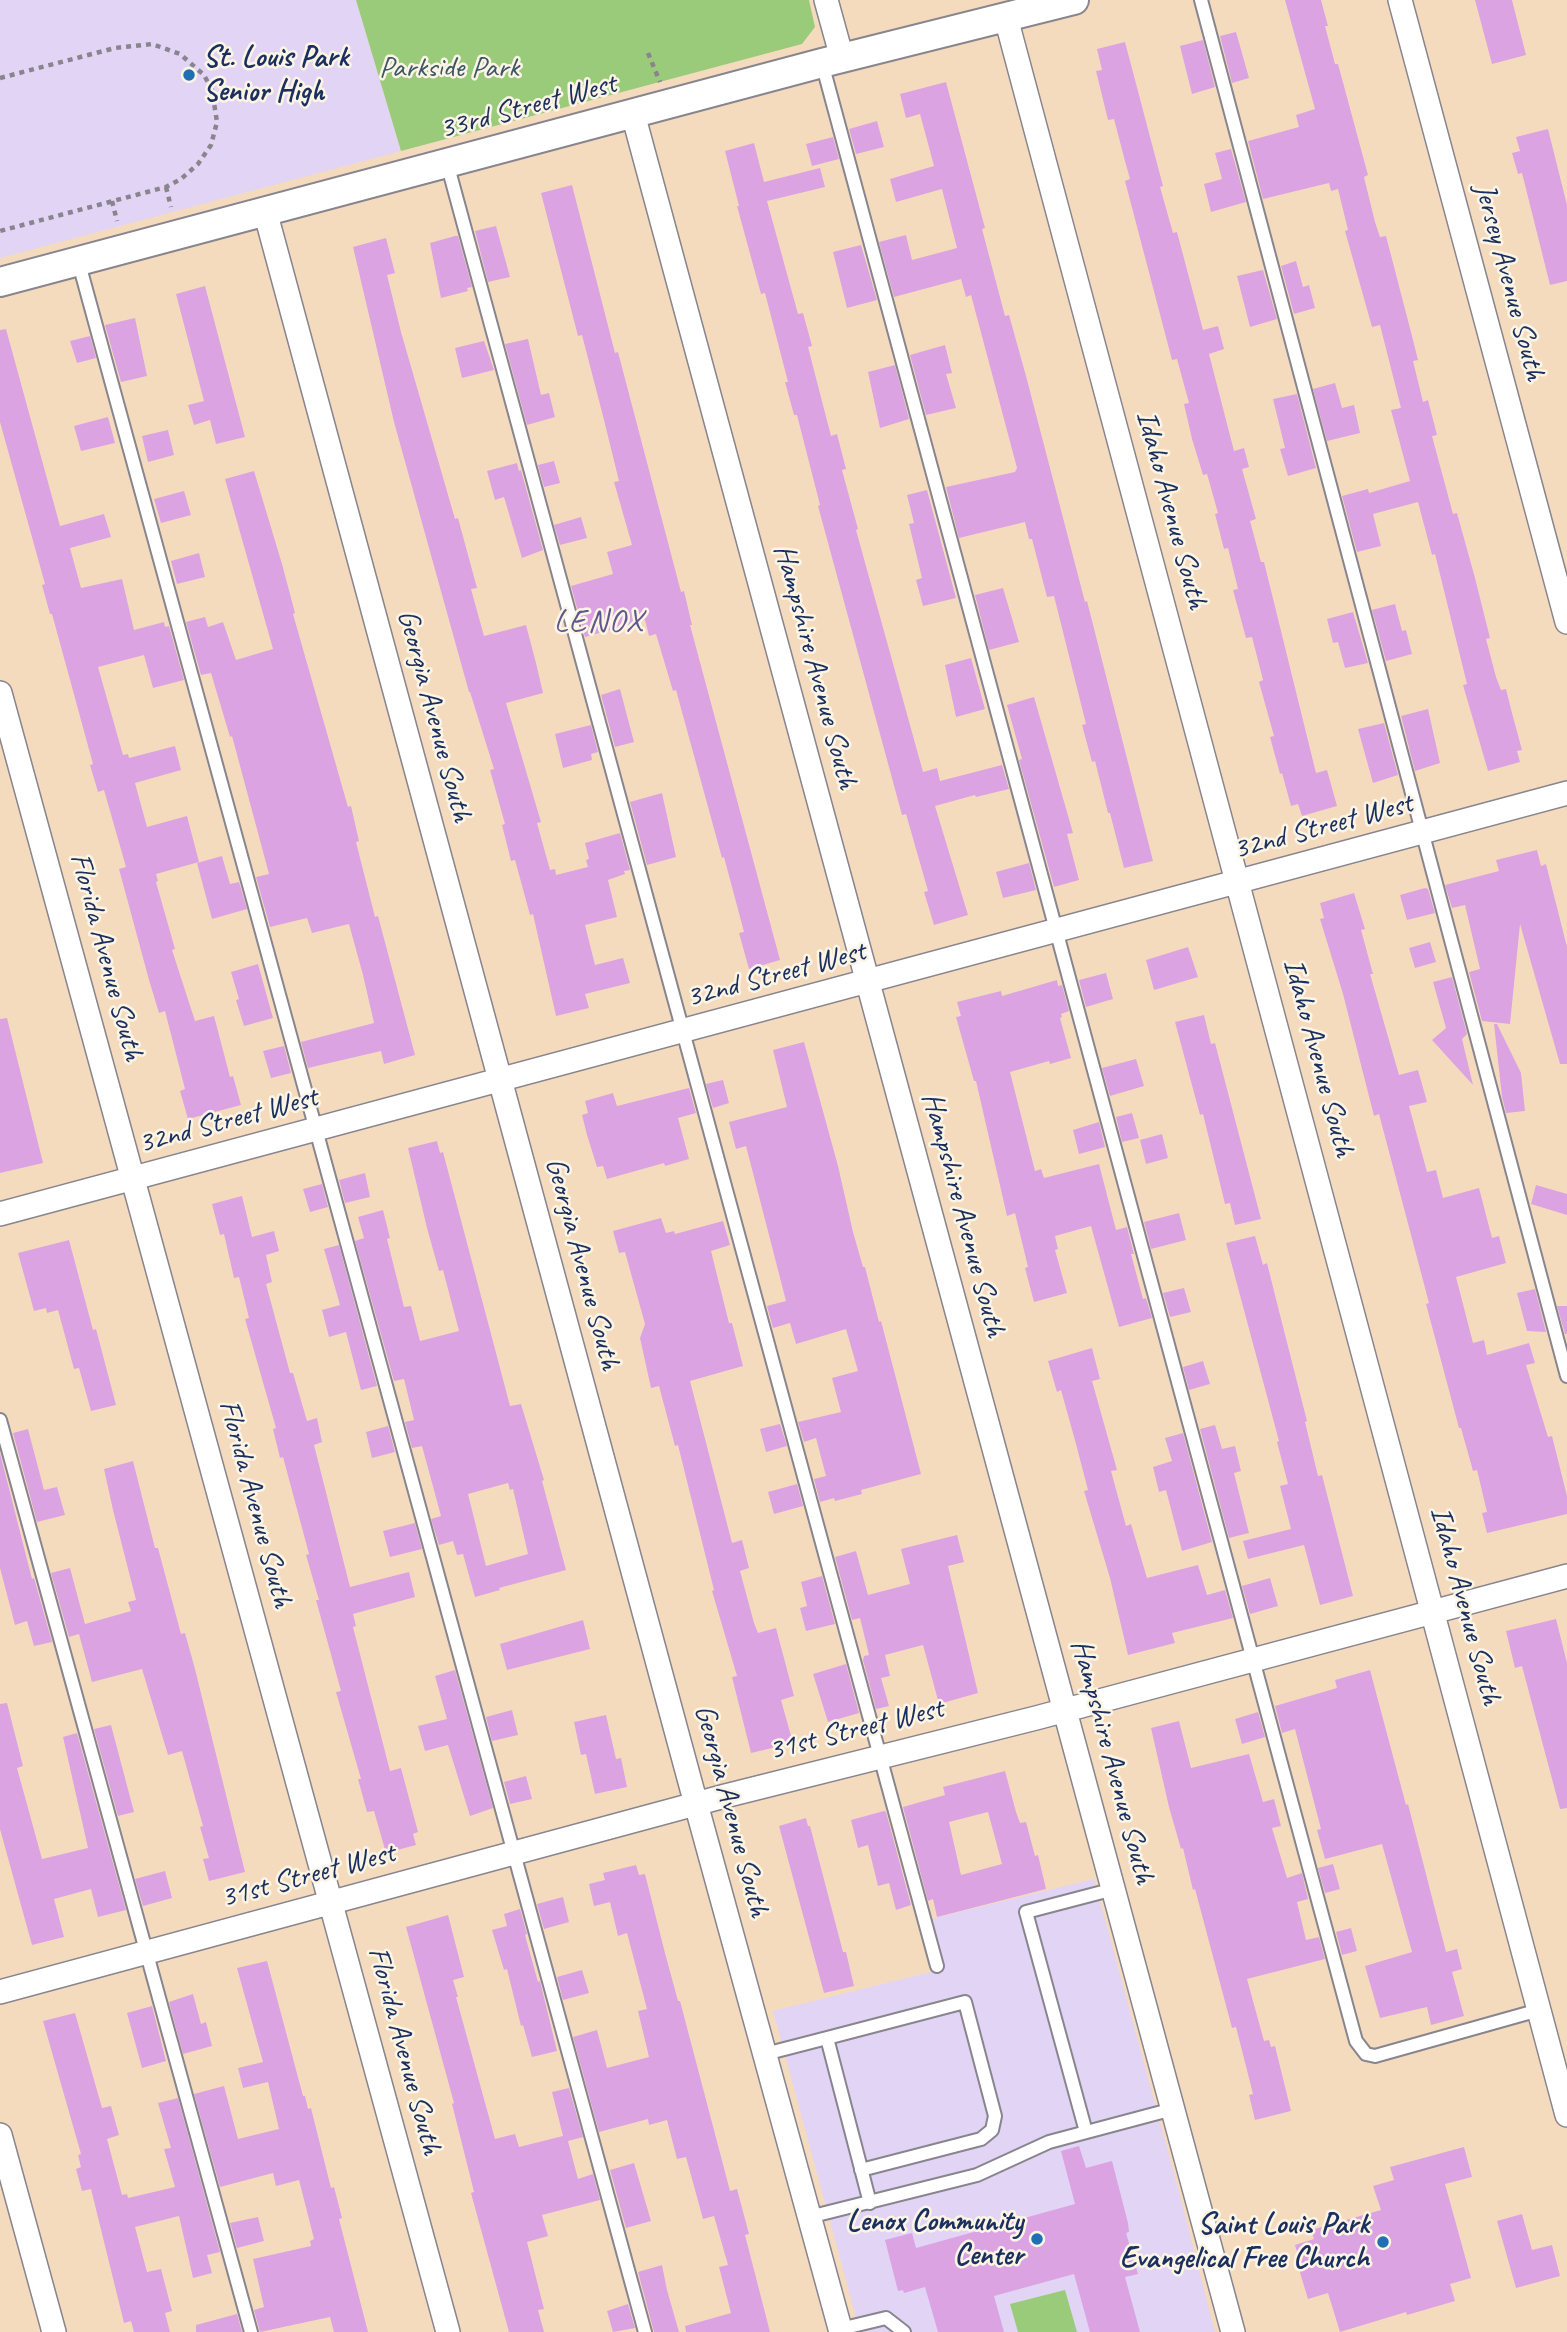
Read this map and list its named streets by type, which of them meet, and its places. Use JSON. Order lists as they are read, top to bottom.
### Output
{
  "streets": {
    "street": [
      "33rd Street West",
      "Jersey Avenue South",
      "Idaho Avenue South",
      "Hampshire Avenue South",
      "Georgia Avenue South",
      "32nd Street West",
      "Florida Avenue South",
      "31st Street West"
    ]
  },
  "crossings": [
    ["33rd Street West", "Idaho Avenue South"],
    ["33rd Street West", "Hampshire Avenue South"],
    ["33rd Street West", "Georgia Avenue South"],
    ["Idaho Avenue South", "32nd Street West"],
    ["Idaho Avenue South", "31st Street West"],
    ["Hampshire Avenue South", "32nd Street West"],
    ["Hampshire Avenue South", "31st Street West"],
    ["Georgia Avenue South", "32nd Street West"],
    ["Georgia Avenue South", "31st Street West"],
    ["32nd Street West", "Florida Avenue South"],
    ["Florida Avenue South", "31st Street West"]
  ],
  "districts": ["LENOX"],
  "parks": ["Parkside Park"],
  "places": ["St. Louis Park Senior High", "Lenox Community Center", "Saint Louis Park Evangelical Free Church"]
}
